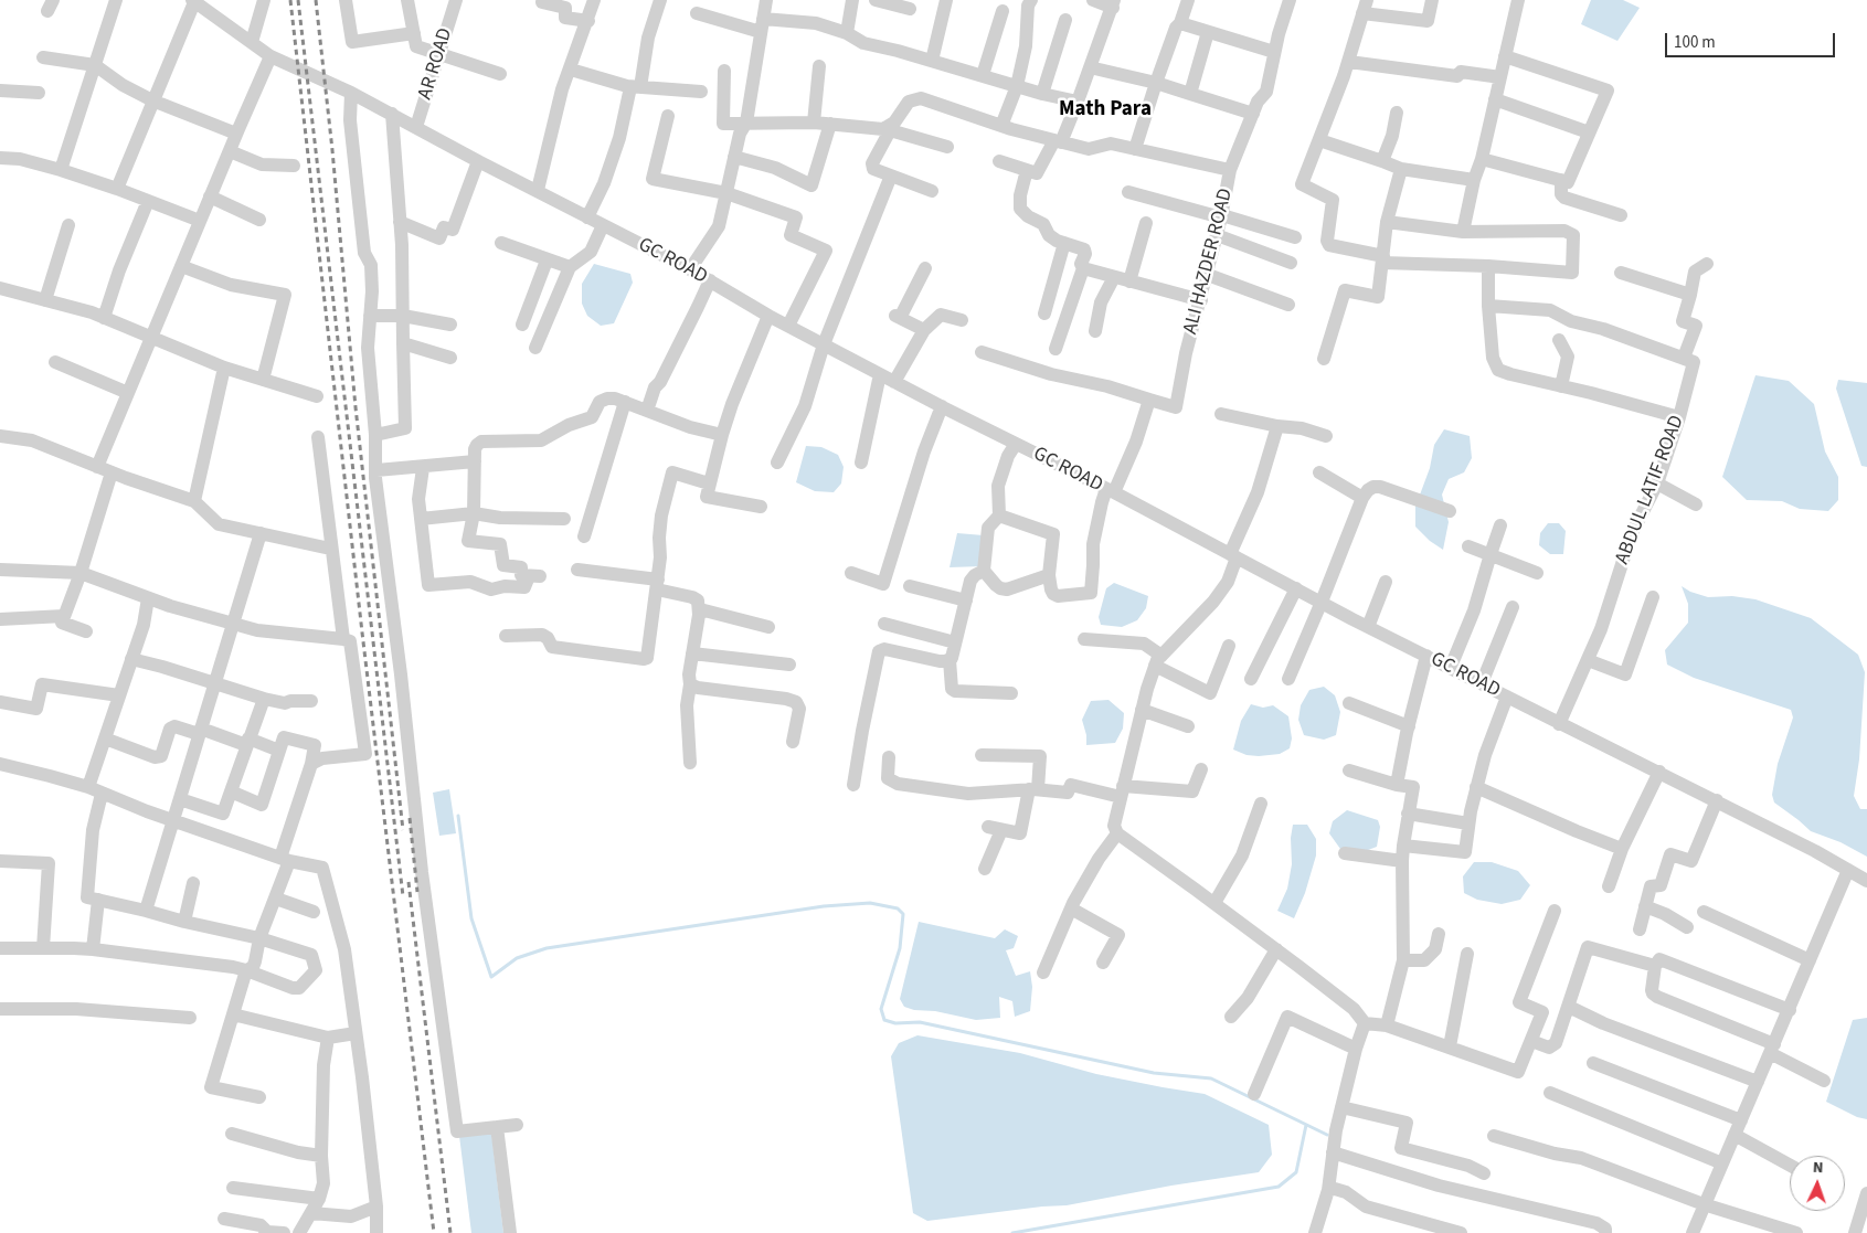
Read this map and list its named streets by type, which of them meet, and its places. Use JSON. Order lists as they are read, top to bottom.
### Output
{
  "streets": {
    "street": [
      "AR ROAD",
      "GC ROAD",
      "ALI HAZDER ROAD",
      "ABDUL LATIF ROAD"
    ]
  },
  "crossings": [
    ["AR ROAD", "GC ROAD"],
    ["GC ROAD", "ABDUL LATIF ROAD"]
  ],
  "districts": ["Math Para"],
  "scale_bar": "100 m",
  "north": "top"
}
